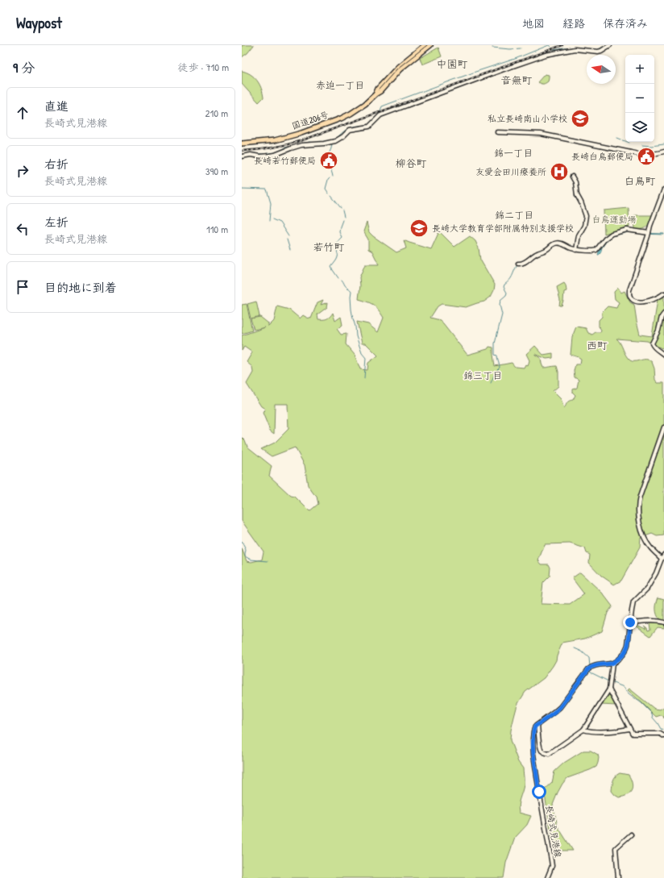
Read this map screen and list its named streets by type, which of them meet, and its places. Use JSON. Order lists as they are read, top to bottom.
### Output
{
  "streets": {
    "highway": ["国道206号"],
    "street": ["長崎式見港線"]
  },
  "districts": [
    "中園町",
    "音無町",
    "赤迫一丁目",
    "錦一丁目",
    "柳谷町",
    "白鳥町",
    "錦二丁目",
    "若竹町",
    "西町",
    "錦三丁目"
  ],
  "parks": ["白鳥運動場"],
  "places": {
    "school or university": ["私立長崎南山小学校", "長崎大学教育学部附属特別支援学校"],
    "public building": ["長崎白鳥郵便局", "長崎若竹郵便局"],
    "hospital": ["友愛会田川療養所"]
  },
  "north": "left",
  "page": {
    "header": "Waypost",
    "nav": ["地図", "経路", "保存済み"],
    "heading": ["9 分", "徒歩 · 710 m"],
    "map_buttons": ["+", "−"],
    "list": [
      ["直進", "長崎式見港線", "210 m"],
      ["右折", "長崎式見港線", "390 m"],
      ["左折", "長崎式見港線", "110 m"],
      "目的地に到着"
    ]
  }
}
